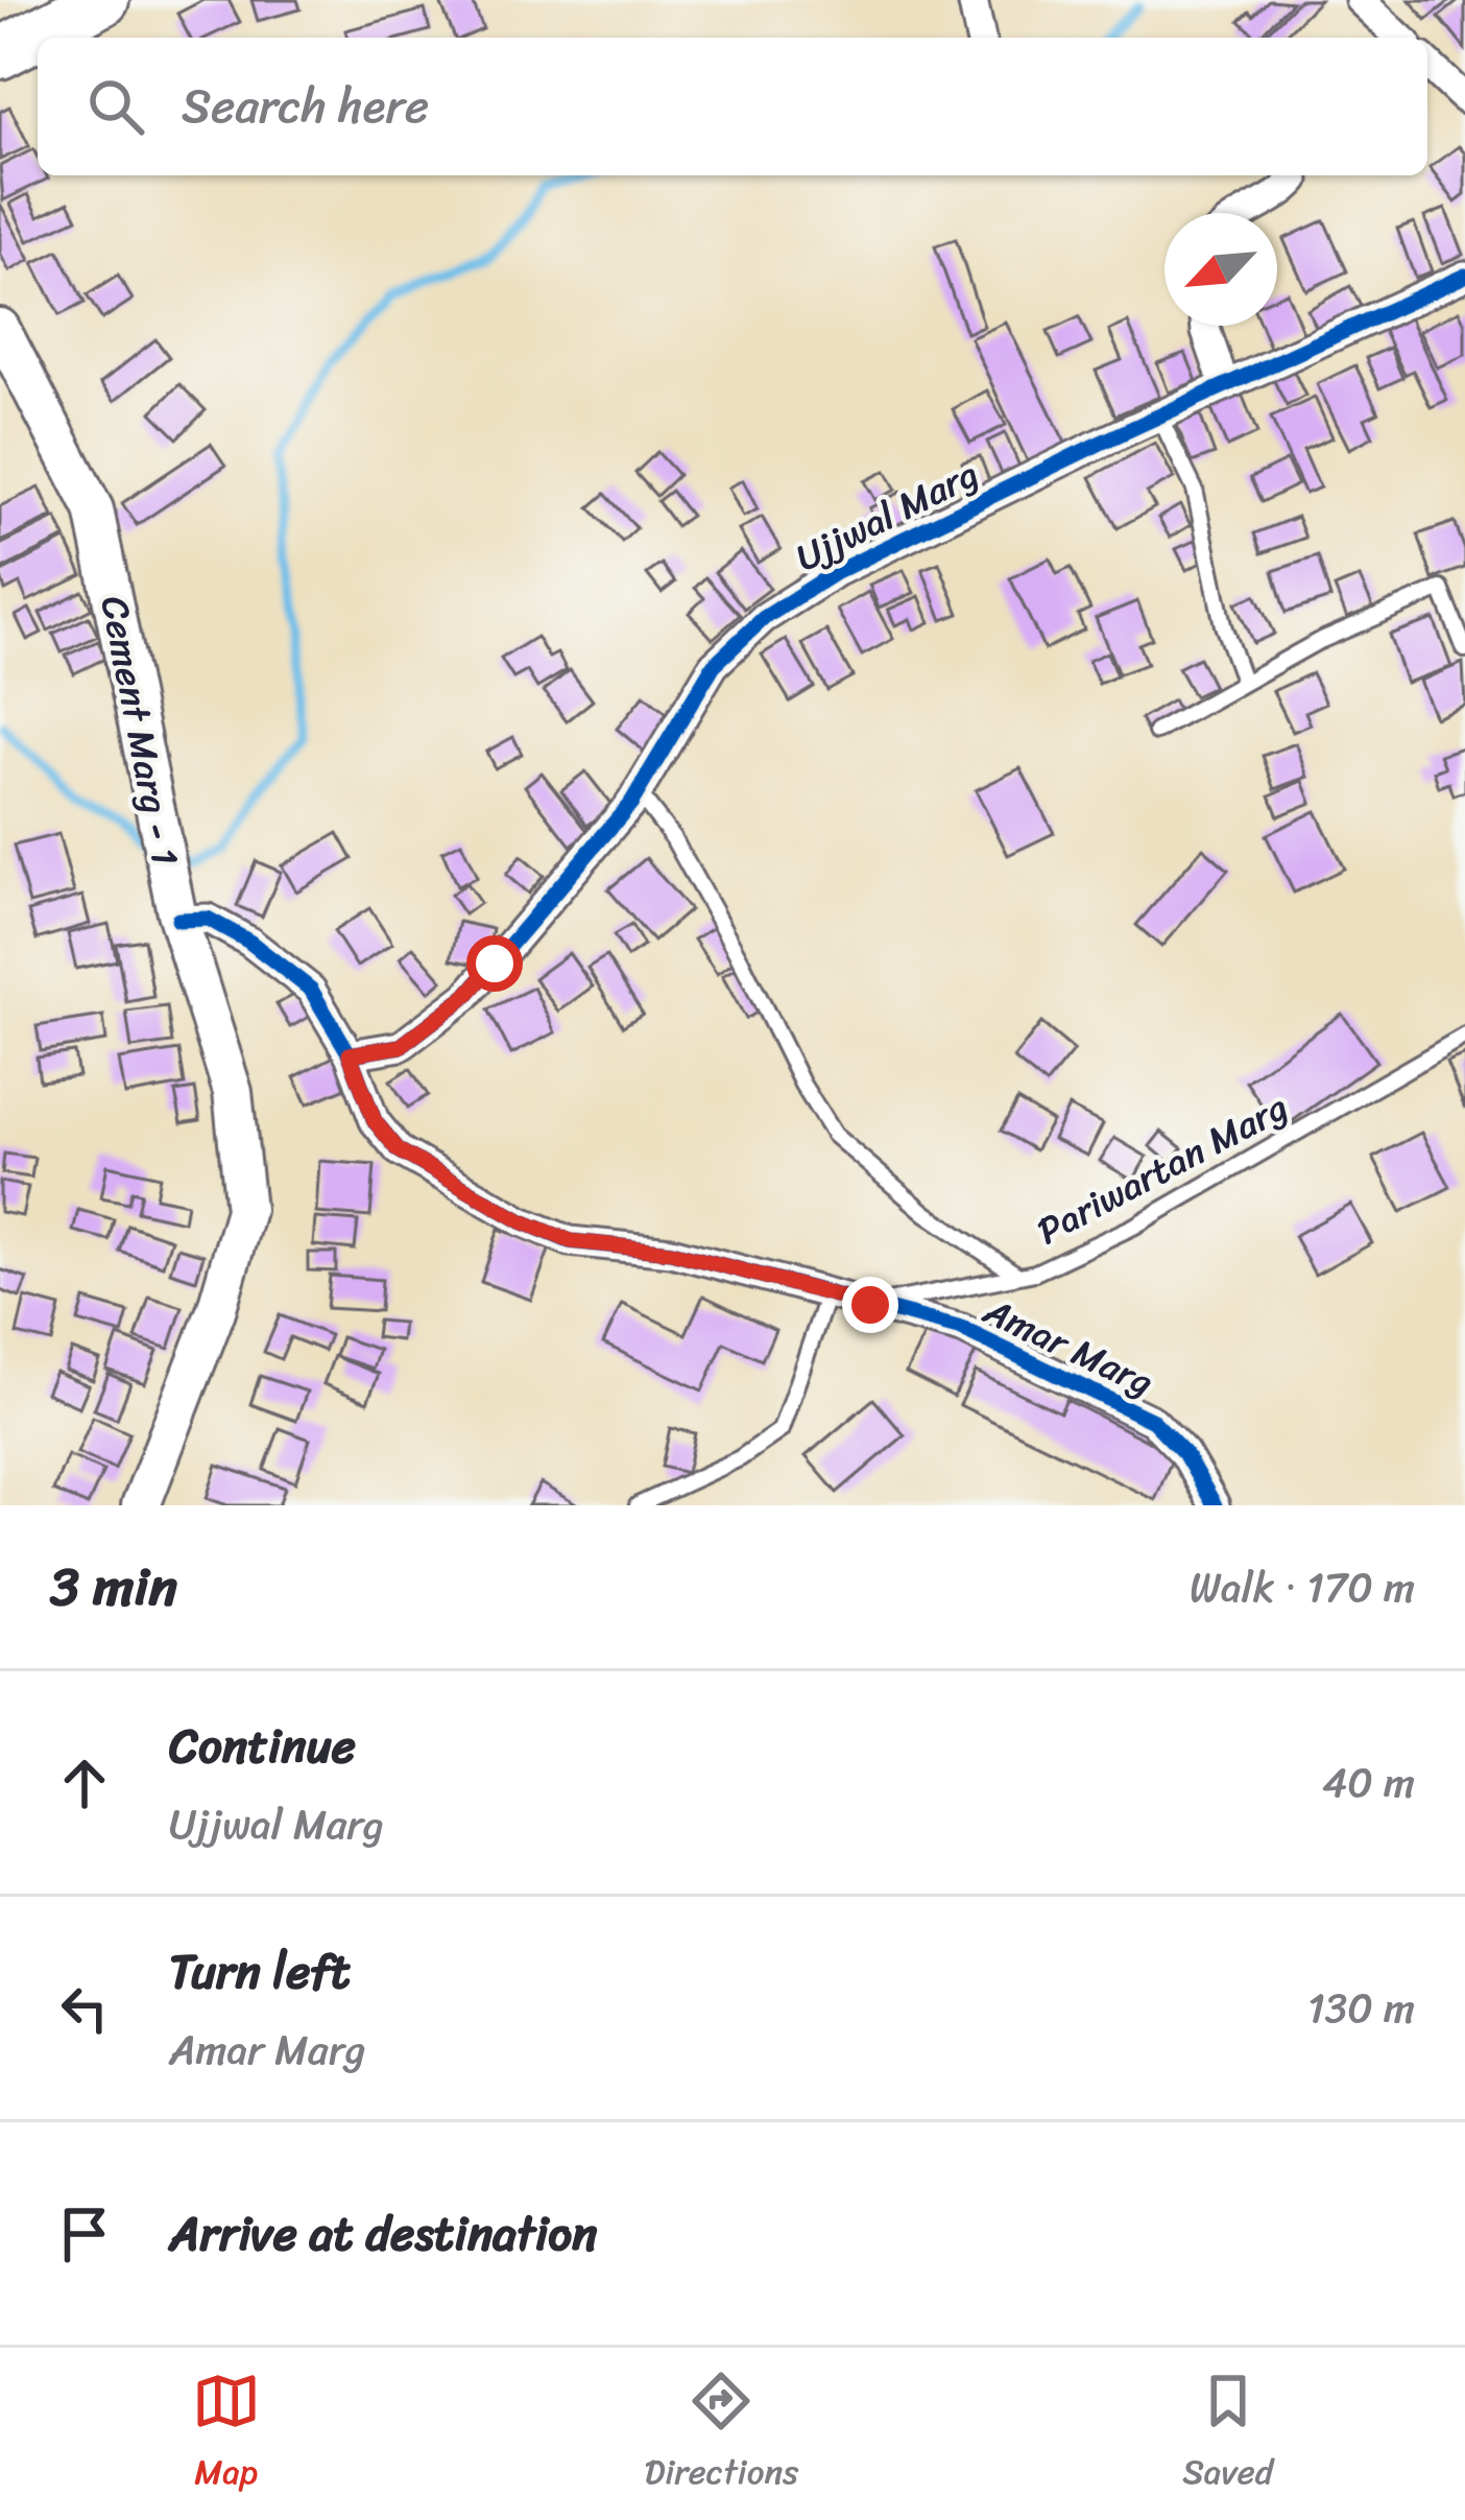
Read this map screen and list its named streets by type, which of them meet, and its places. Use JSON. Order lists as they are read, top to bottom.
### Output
{
  "streets": {
    "street": ["Ujjwal Marg", "Cement Marg - 1", "Amar Marg"],
    "lane": ["Pariwartan Marg"]
  },
  "crossings": [
    ["Ujjwal Marg", "Amar Marg"],
    ["Cement Marg - 1", "Amar Marg"],
    ["Pariwartan Marg", "Amar Marg"]
  ],
  "north": "bottom left",
  "page": {
    "search": "Search here",
    "heading": ["3 min", "Walk · 170 m"],
    "list": [
      ["Continue", "Ujjwal Marg", "40 m"],
      ["Turn left", "Amar Marg", "130 m"],
      "Arrive at destination"
    ],
    "nav": ["Map", "Directions", "Saved"]
  }
}
